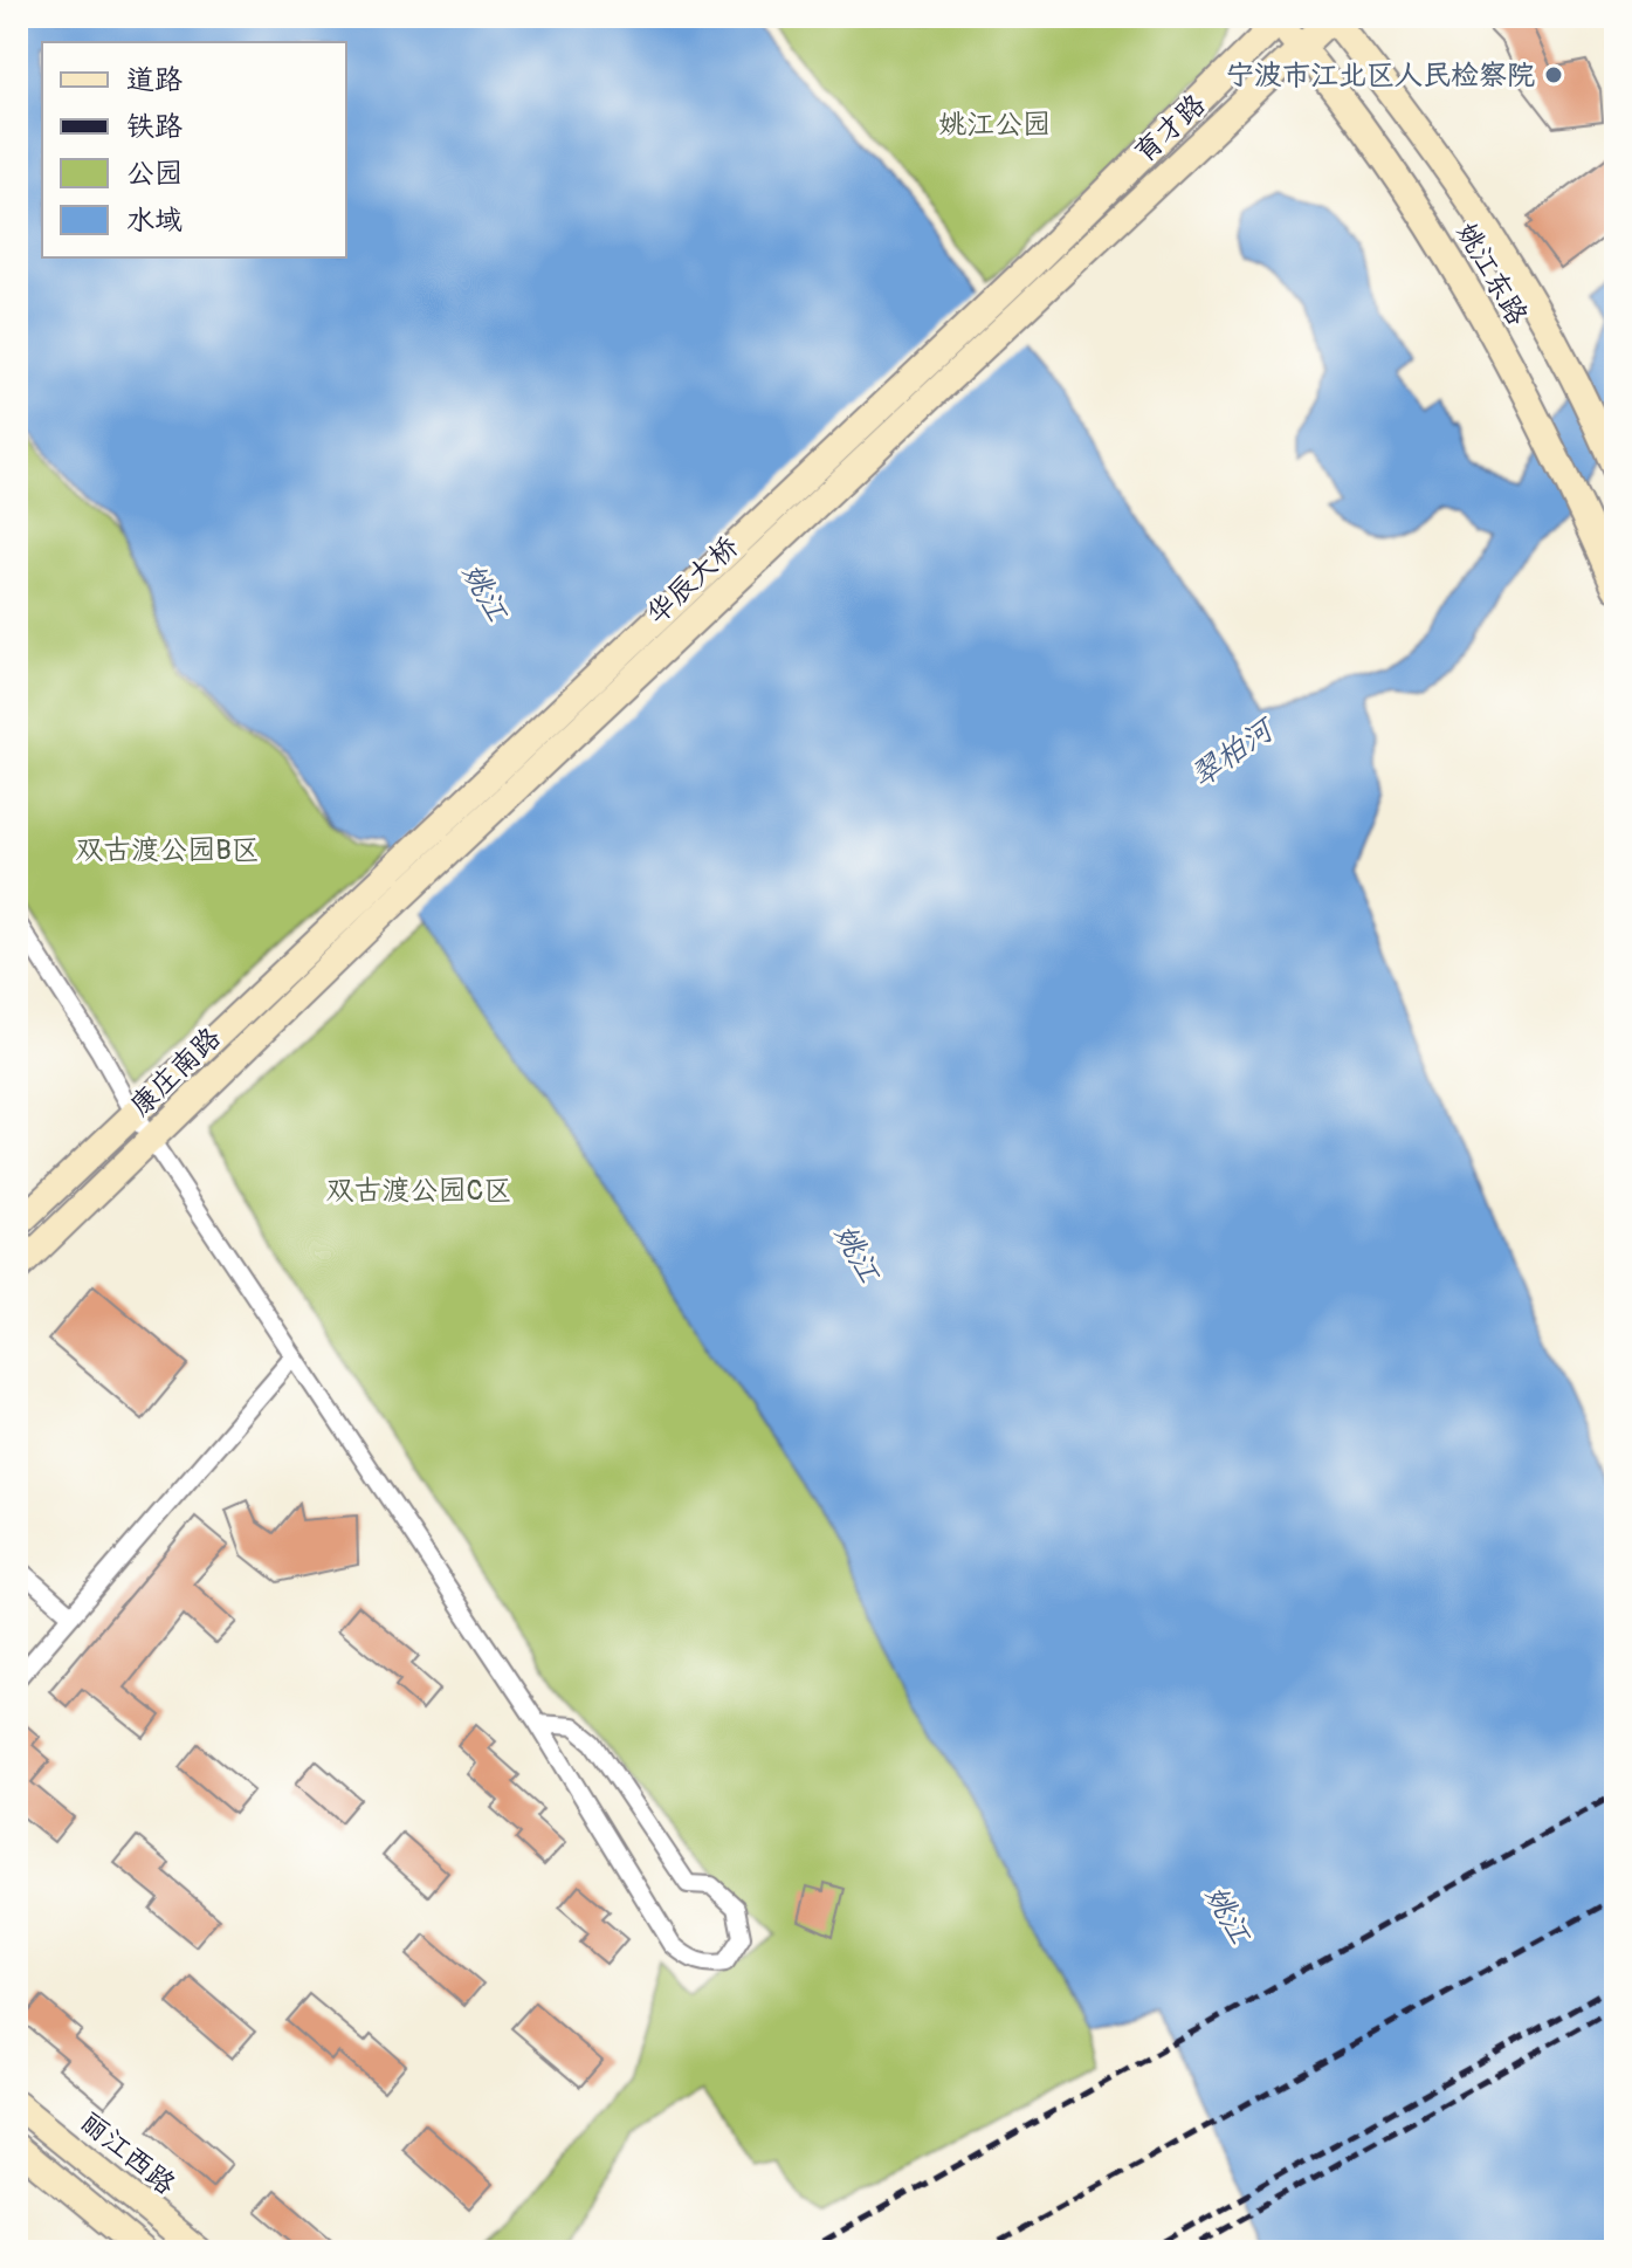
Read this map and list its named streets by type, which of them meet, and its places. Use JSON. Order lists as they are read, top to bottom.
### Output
{
  "streets": {
    "main road": [
      "育才路",
      "姚江东路",
      "华辰大桥",
      "康庄南路",
      "丽江西路"
    ]
  },
  "crossings": [
    ["育才路", "姚江东路"],
    ["育才路", "华辰大桥"],
    ["华辰大桥", "康庄南路"]
  ],
  "water": ["姚江", "翠柏河"],
  "parks": ["姚江公园", "双古渡公园B区", "双古渡公园C区"],
  "places": ["宁波市江北区人民检察院"],
  "legend": [
    "道路",
    "铁路",
    "公园",
    "水域"
  ]
}
